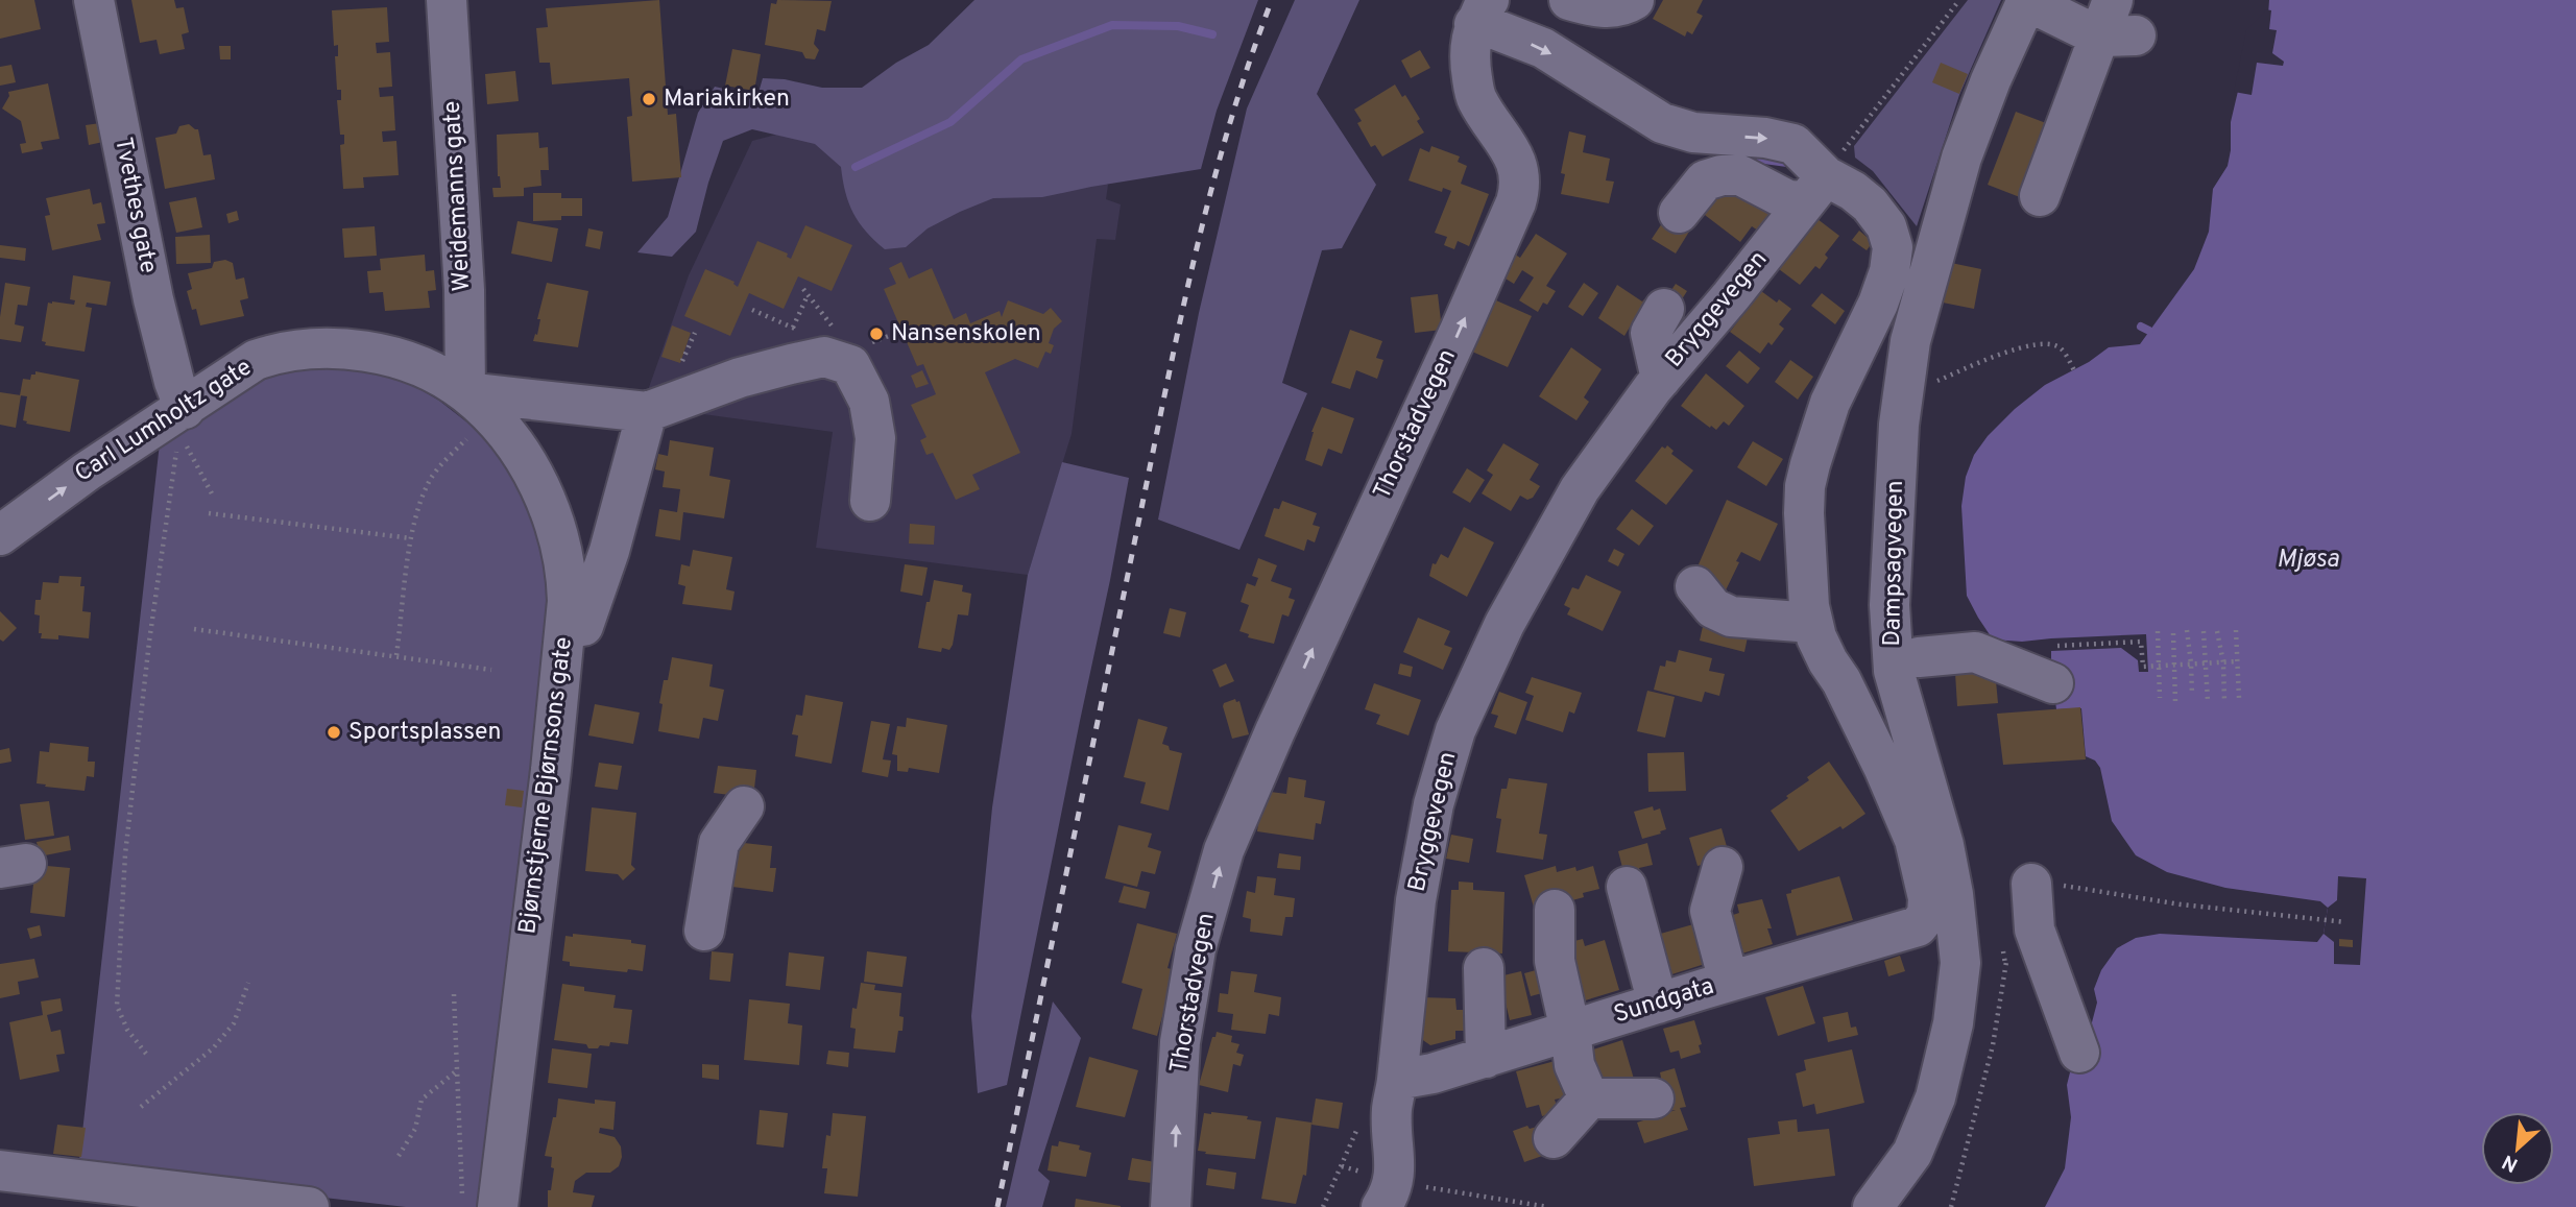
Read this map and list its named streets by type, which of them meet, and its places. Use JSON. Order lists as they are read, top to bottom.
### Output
{
  "streets": {
    "street": [
      "Weidemanns gate",
      "Tvethes gate",
      "Bryggevegen",
      "Carl Lumholtz gate",
      "Thorstadvegen",
      "Dampsagvegen",
      "Bjørnstjerne Bjørnsons gate",
      "Sundgata"
    ]
  },
  "crossings": [
    ["Weidemanns gate", "Carl Lumholtz gate"],
    ["Weidemanns gate", "Bjørnstjerne Bjørnsons gate"],
    ["Tvethes gate", "Carl Lumholtz gate"],
    ["Bryggevegen", "Thorstadvegen"],
    ["Bryggevegen", "Sundgata"],
    ["Carl Lumholtz gate", "Bjørnstjerne Bjørnsons gate"]
  ],
  "one_way": ["Carl Lumholtz gate"],
  "water": ["Mjøsa"],
  "places": ["Mariakirken", "Nansenskolen", "Sportsplassen"],
  "north": "bottom left"
}
